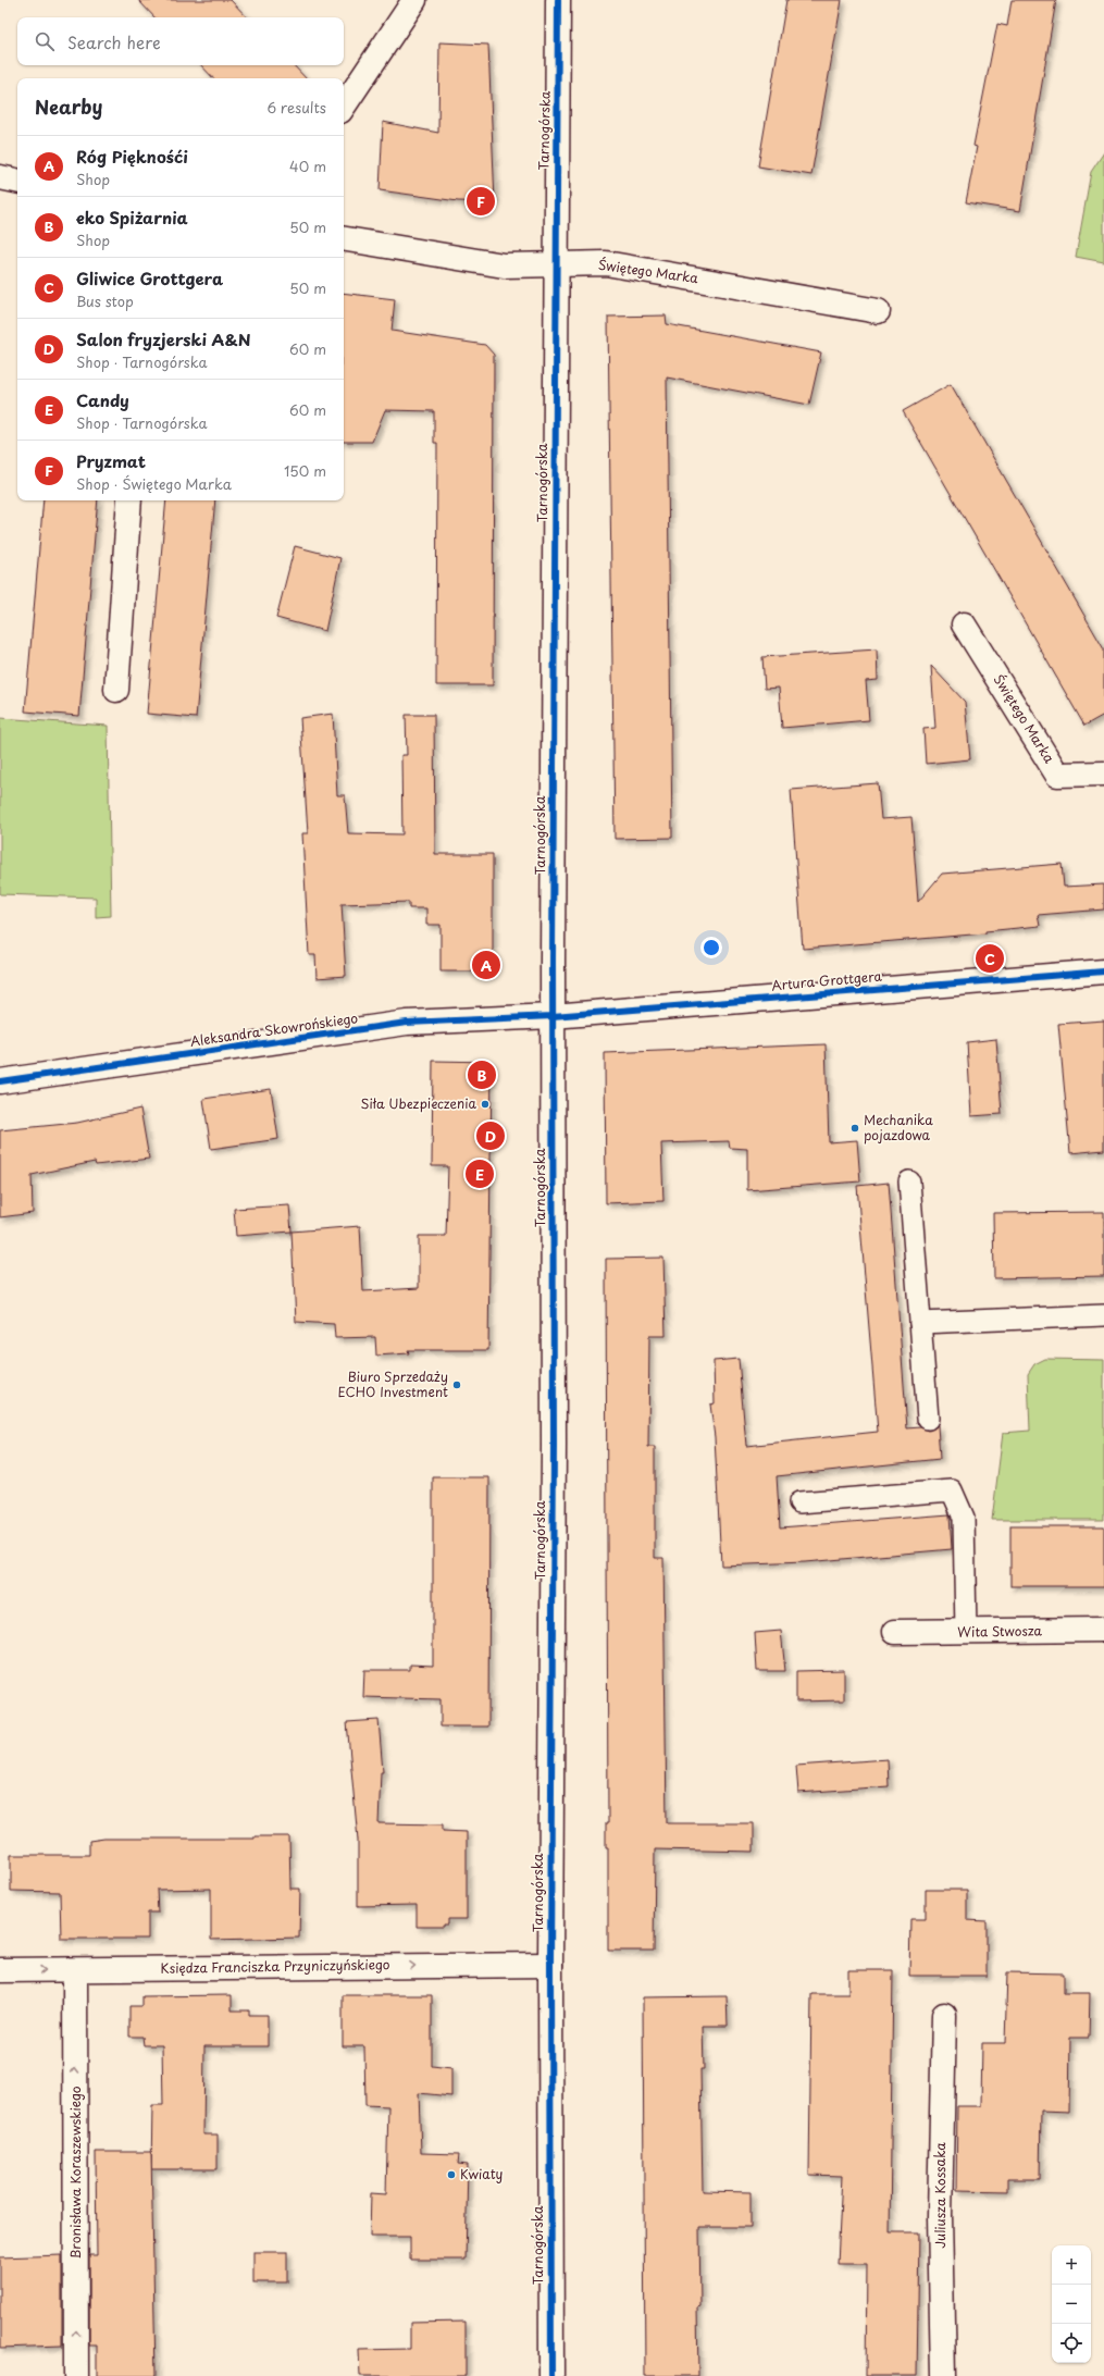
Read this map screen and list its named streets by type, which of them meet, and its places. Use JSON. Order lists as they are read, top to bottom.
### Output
{
  "streets": {
    "street": [
      "Tarnogórska",
      "Świętego Marka",
      "Artura Grottgera",
      "Aleksandra Skowrońskiego",
      "Wita Stwosza",
      "Księdza Franciszka Przyniczyńskiego",
      "Bronisława Koraszewskiego",
      "Juliusza Kossaka"
    ]
  },
  "crossings": [
    ["Tarnogórska", "Świętego Marka"],
    ["Tarnogórska", "Artura Grottgera"],
    ["Tarnogórska", "Aleksandra Skowrońskiego"],
    ["Tarnogórska", "Księdza Franciszka Przyniczyńskiego"],
    ["Artura Grottgera", "Aleksandra Skowrońskiego"],
    ["Księdza Franciszka Przyniczyńskiego", "Bronisława Koraszewskiego"]
  ],
  "one_way": ["Księdza Franciszka Przyniczyńskiego", "Bronisława Koraszewskiego"],
  "places": [
    "Siła Ubezpieczenia",
    "Mechanika pojazdowa",
    "Biuro Sprzedaży ECHO Investment",
    "Kwiaty"
  ],
  "page": {
    "search": "Search here",
    "heading": ["Nearby", "6 results"],
    "list": [
      {
        "mark": "A",
        "name": "Róg Pięknośći",
        "note": "Shop",
        "value": "40 m"
      },
      {
        "mark": "B",
        "name": "eko Spiżarnia",
        "note": "Shop",
        "value": "50 m"
      },
      {
        "mark": "C",
        "name": "Gliwice Grottgera",
        "note": "Bus stop",
        "value": "50 m"
      },
      {
        "mark": "D",
        "name": "Salon fryzjerski A&N",
        "note": "Shop · Tarnogórska",
        "value": "60 m"
      },
      {
        "mark": "E",
        "name": "Candy",
        "note": "Shop · Tarnogórska",
        "value": "60 m"
      },
      {
        "mark": "F",
        "name": "Pryzmat",
        "note": "Shop · Świętego Marka",
        "value": "150 m"
      }
    ],
    "pins": [
      "F",
      "C",
      "A",
      "B",
      "D",
      "E"
    ],
    "map_buttons": ["+", "−"]
  }
}
